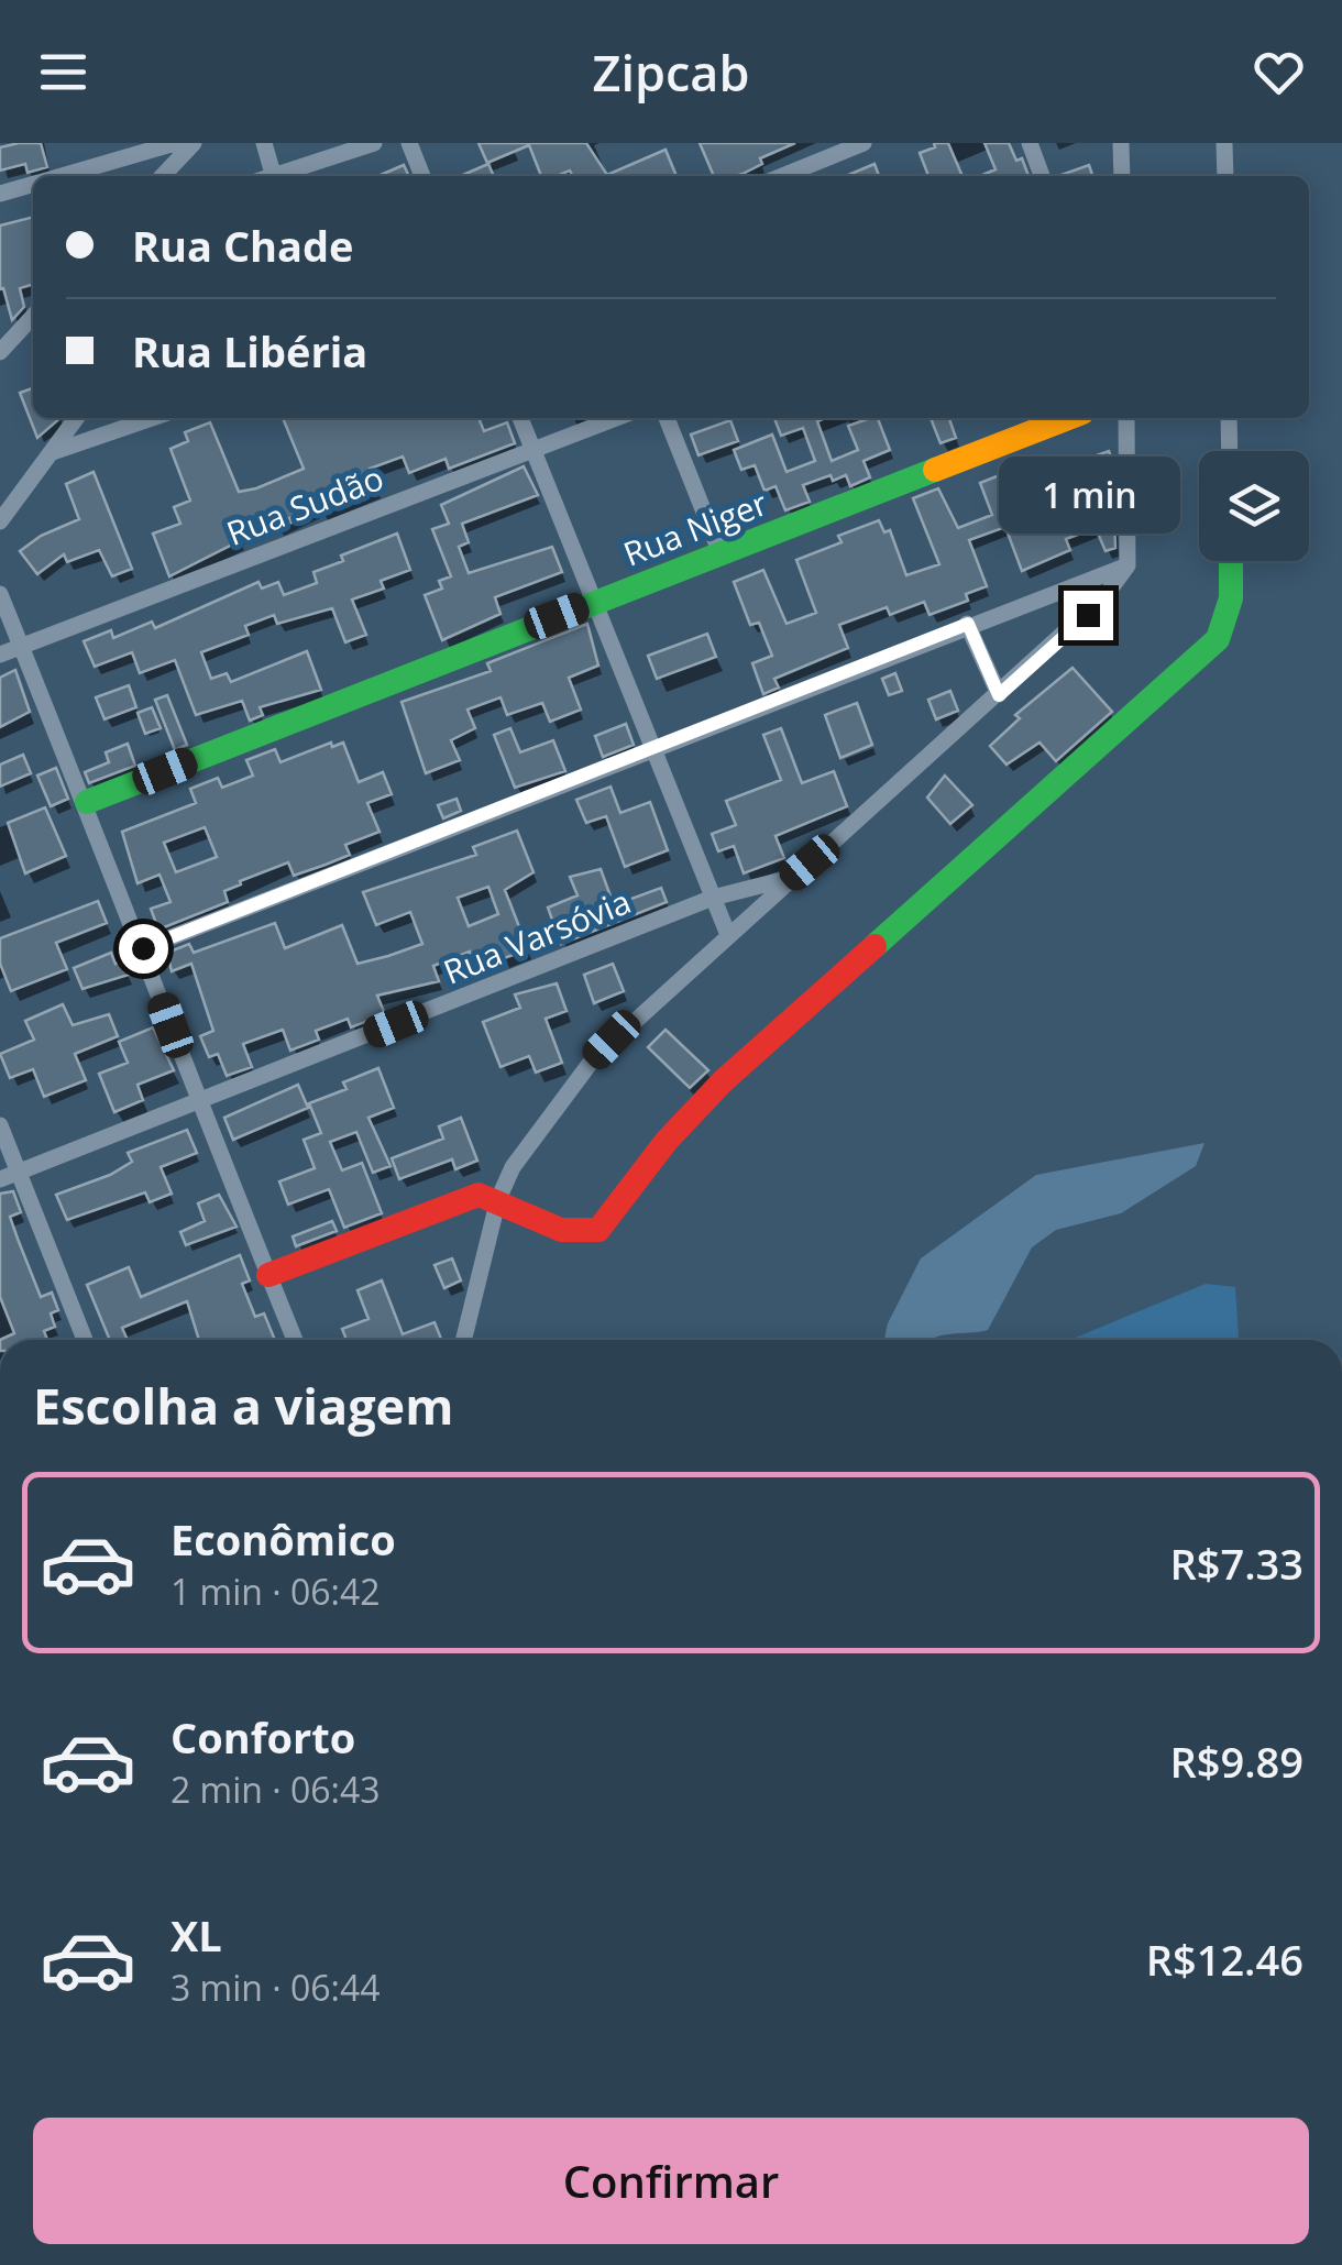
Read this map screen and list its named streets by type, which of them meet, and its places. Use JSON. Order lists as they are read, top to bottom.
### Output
{
  "streets": {
    "street": ["Rua Sudão", "Rua Niger", "Rua Varsóvia"]
  },
  "page": {
    "header": "Zipcab",
    "banner": ["Rua Chade", "Rua Libéria"],
    "bubble": "1 min",
    "heading": "Escolha a viagem",
    "list": [
      {
        "name": "Econômico",
        "note": "1 min · 06:42",
        "value": "R$7.33"
      },
      {
        "name": "Conforto",
        "note": "2 min · 06:43",
        "value": "R$9.89"
      },
      {
        "name": "XL",
        "note": "3 min · 06:44",
        "value": "R$12.46"
      }
    ],
    "buttons": "Confirmar"
  }
}
